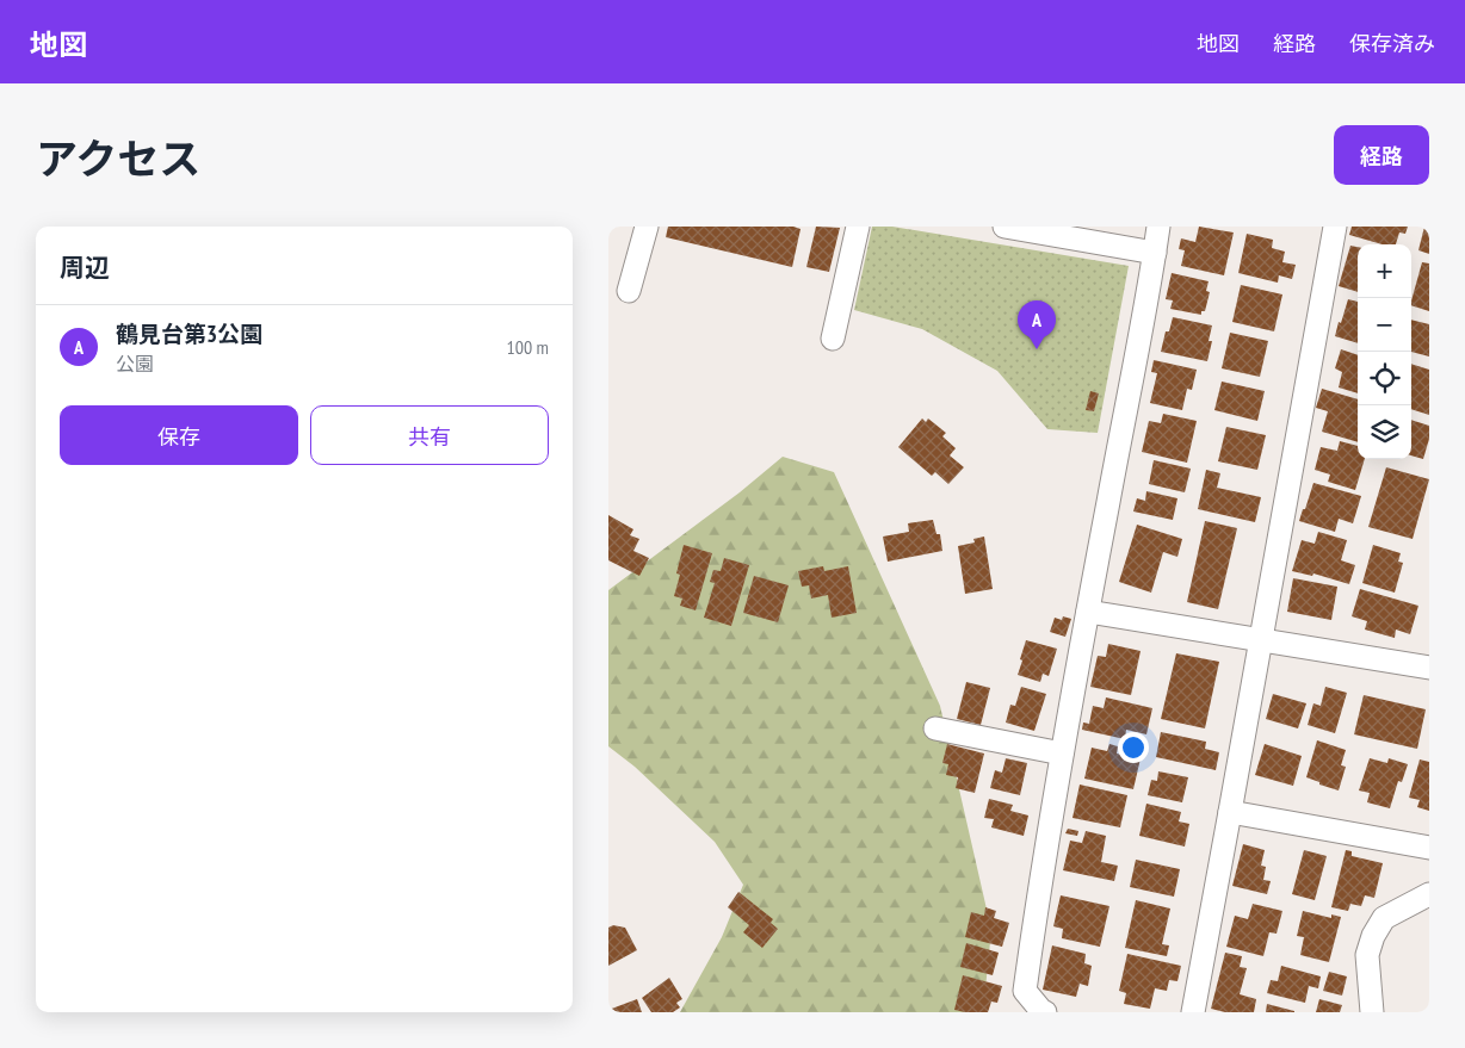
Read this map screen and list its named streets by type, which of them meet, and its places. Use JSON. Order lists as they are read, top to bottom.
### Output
{
  "page": {
    "header": "地図",
    "nav": ["地図", "経路", "保存済み"],
    "title": "アクセス",
    "buttons": [
      "経路",
      ["保存", "共有"]
    ],
    "heading": "周辺",
    "map_buttons": ["+", "−"],
    "pins": "A",
    "list": [
      {
        "mark": "A",
        "name": "鶴見台第3公園",
        "note": "公園",
        "value": "100 m"
      }
    ]
  }
}
